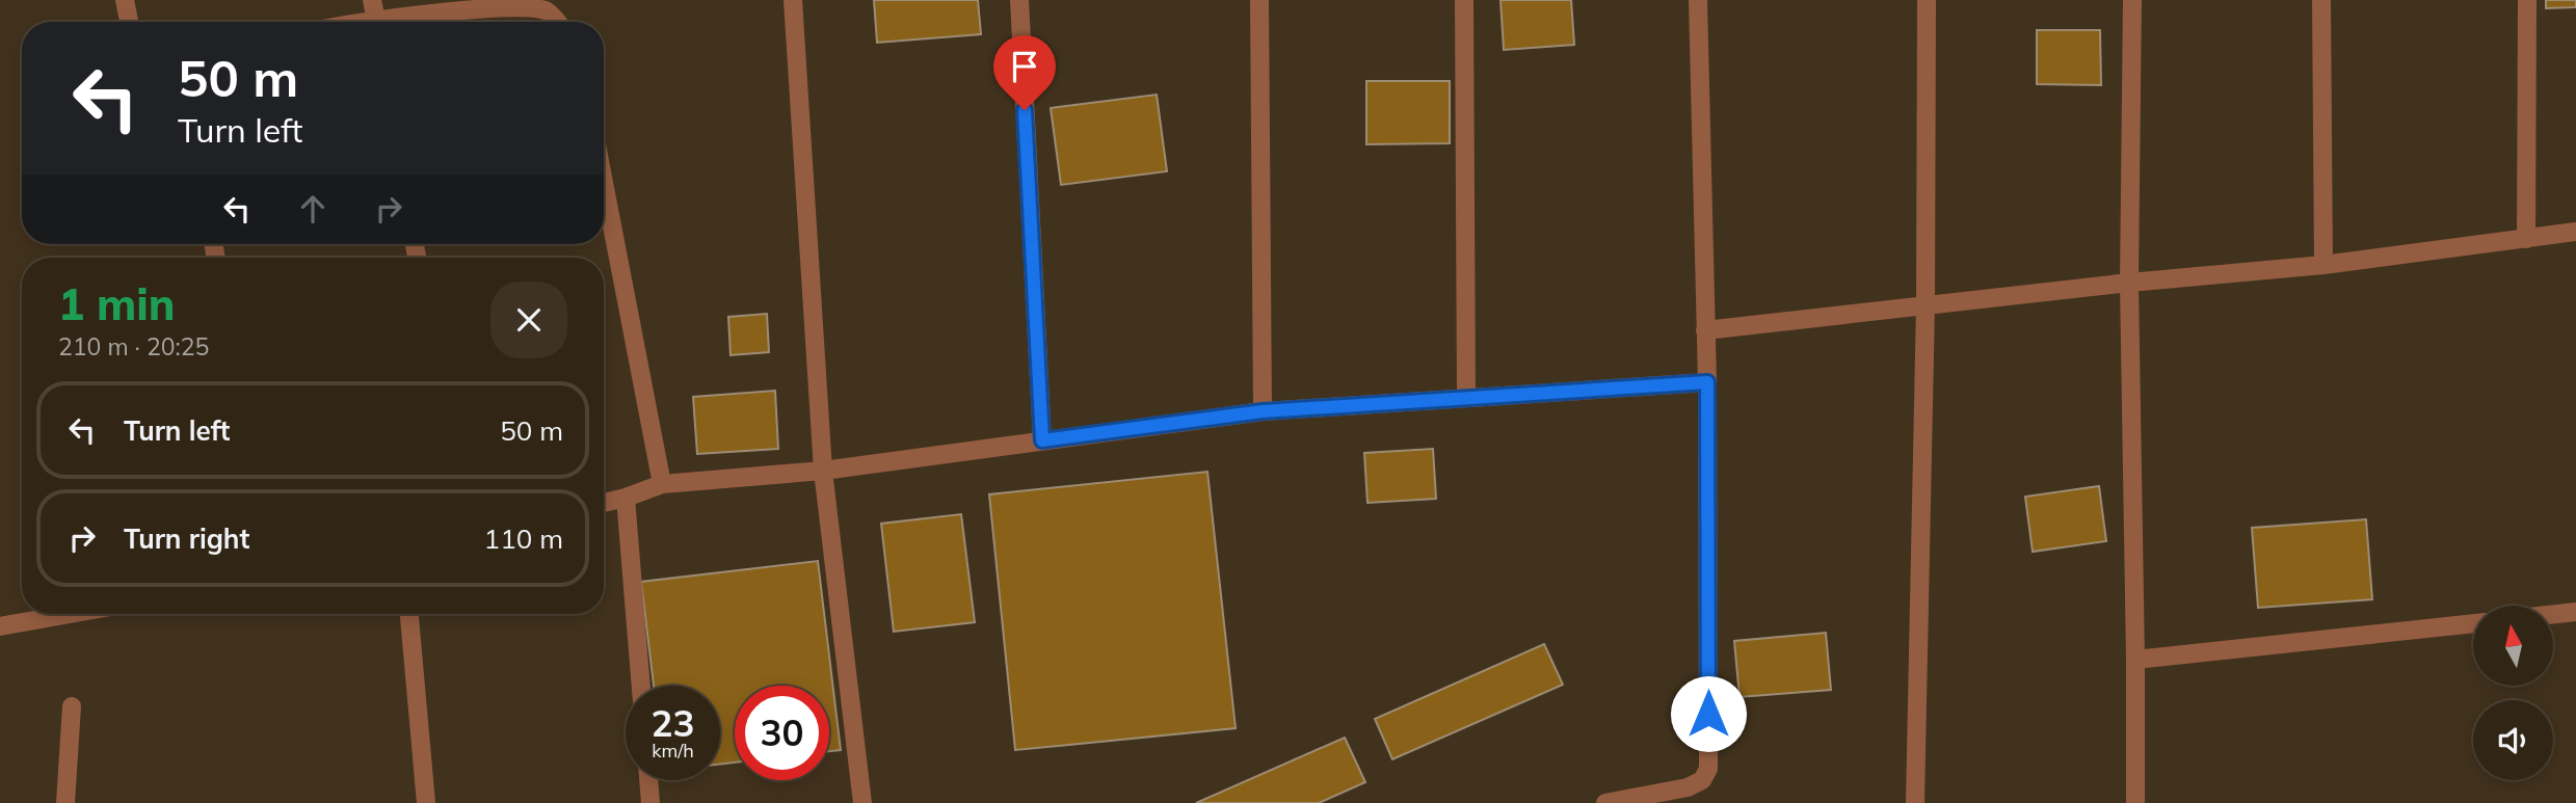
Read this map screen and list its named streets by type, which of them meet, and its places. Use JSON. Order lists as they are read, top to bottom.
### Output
{
  "north": "top",
  "page": {
    "turn": ["50 m", "Turn left"],
    "heading": ["1 min", "210 m · 20:25"],
    "list": [
      {
        "name": "Turn left",
        "value": "50 m"
      },
      {
        "name": "Turn right",
        "value": "110 m"
      }
    ],
    "speed": "23 km/h",
    "limit": "30"
  }
}
